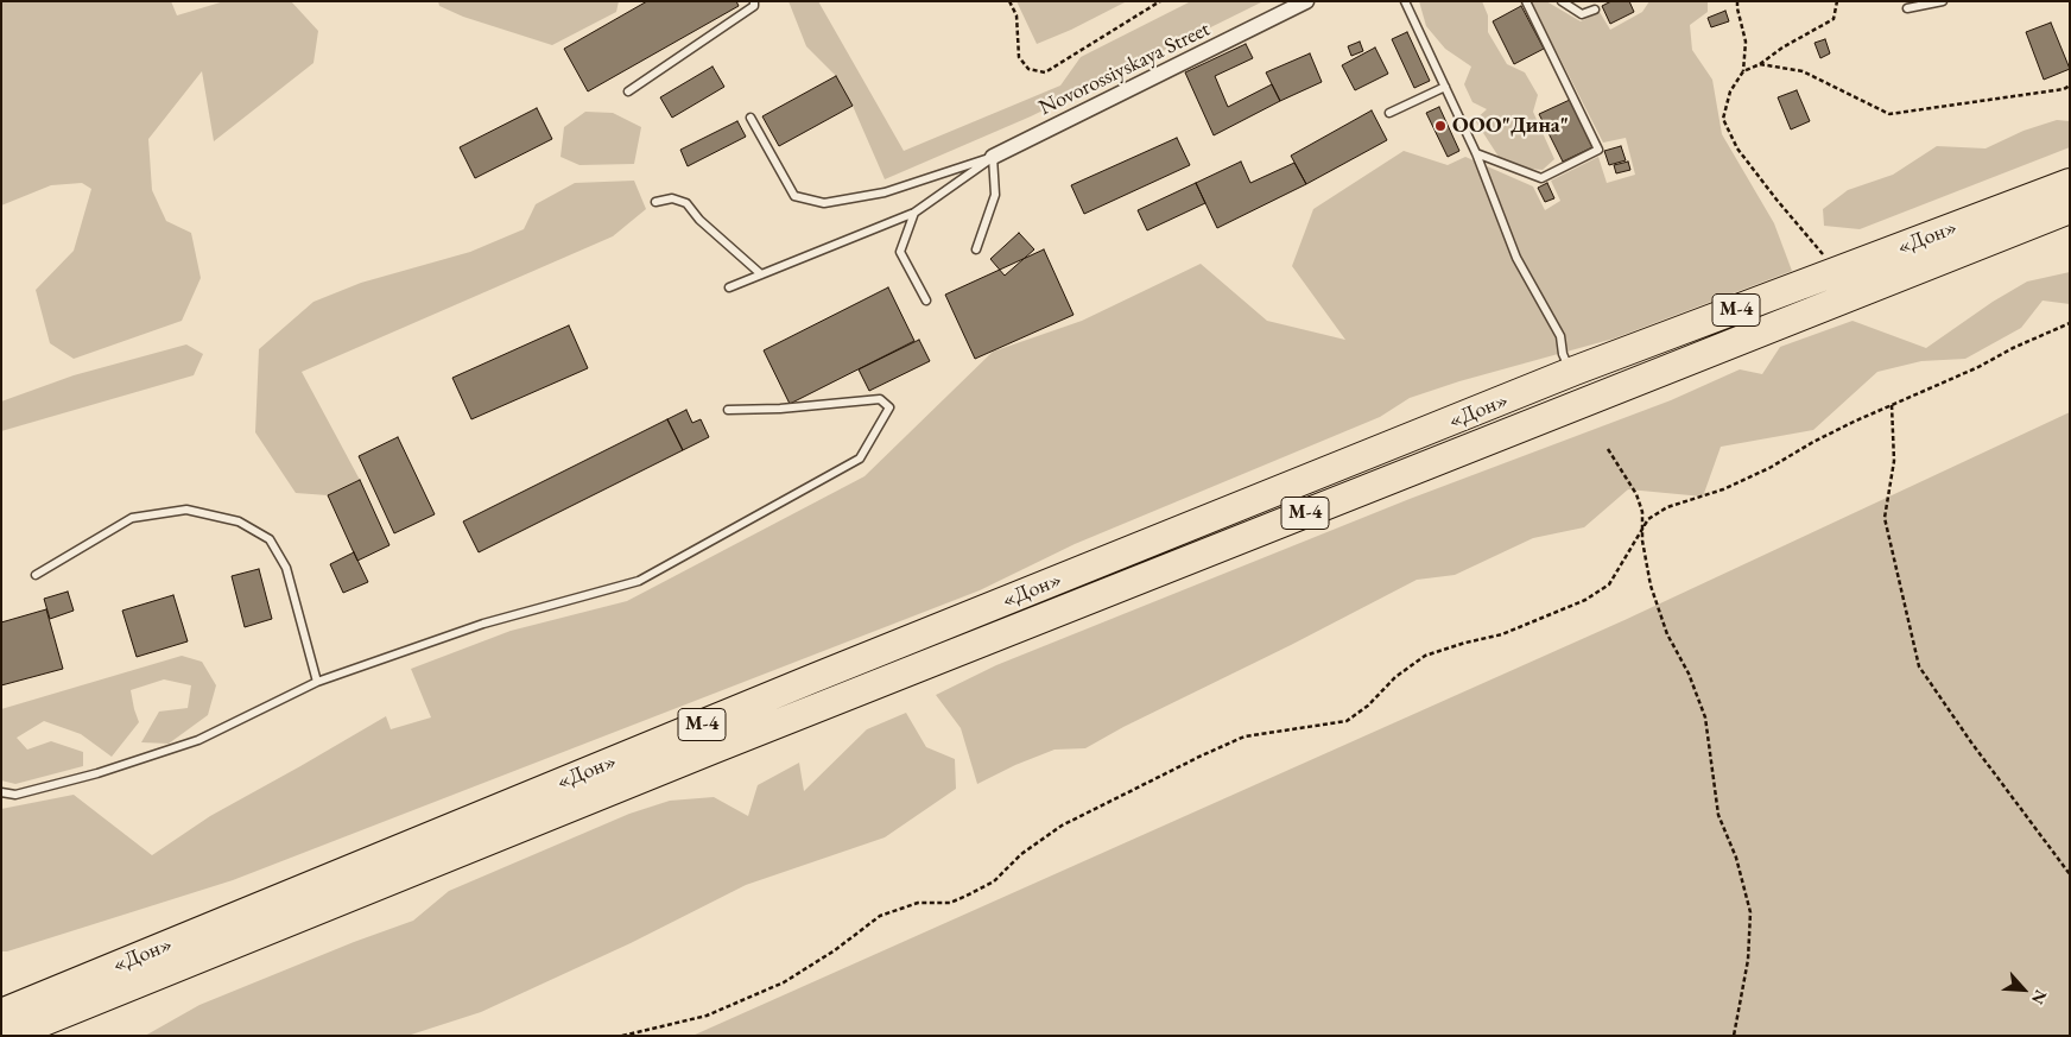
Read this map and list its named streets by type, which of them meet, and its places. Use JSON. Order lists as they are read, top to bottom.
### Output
{
  "streets": {
    "highway": ["«Дон»", "М-4"],
    "street": ["Novorossiyskaya Street"]
  },
  "places": ["ООО\"Дина\""],
  "north": "bottom right"
}
